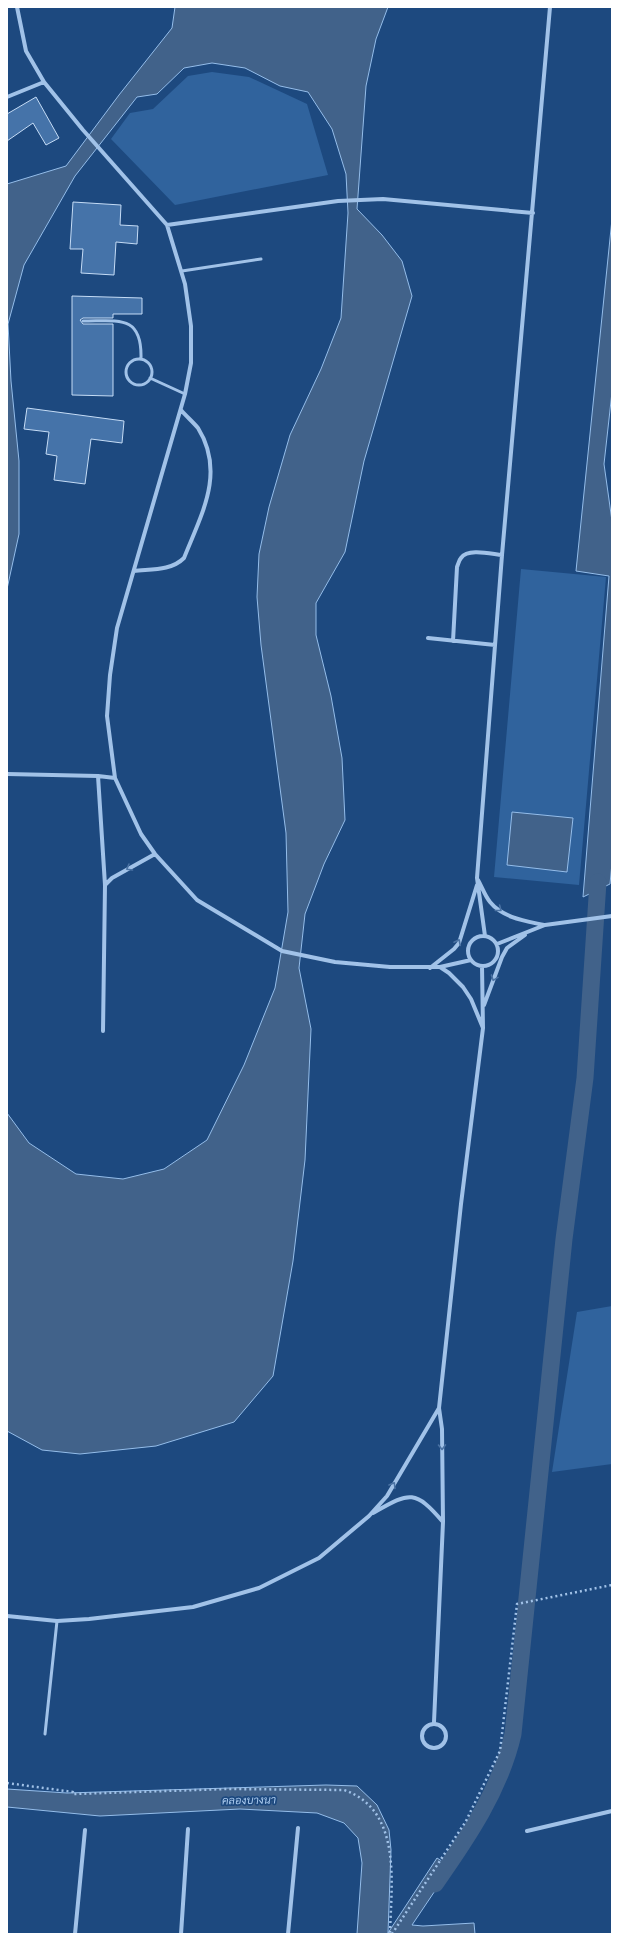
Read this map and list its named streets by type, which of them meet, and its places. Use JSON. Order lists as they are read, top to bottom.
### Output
{
  "water": ["คลองบางนา"]
}
